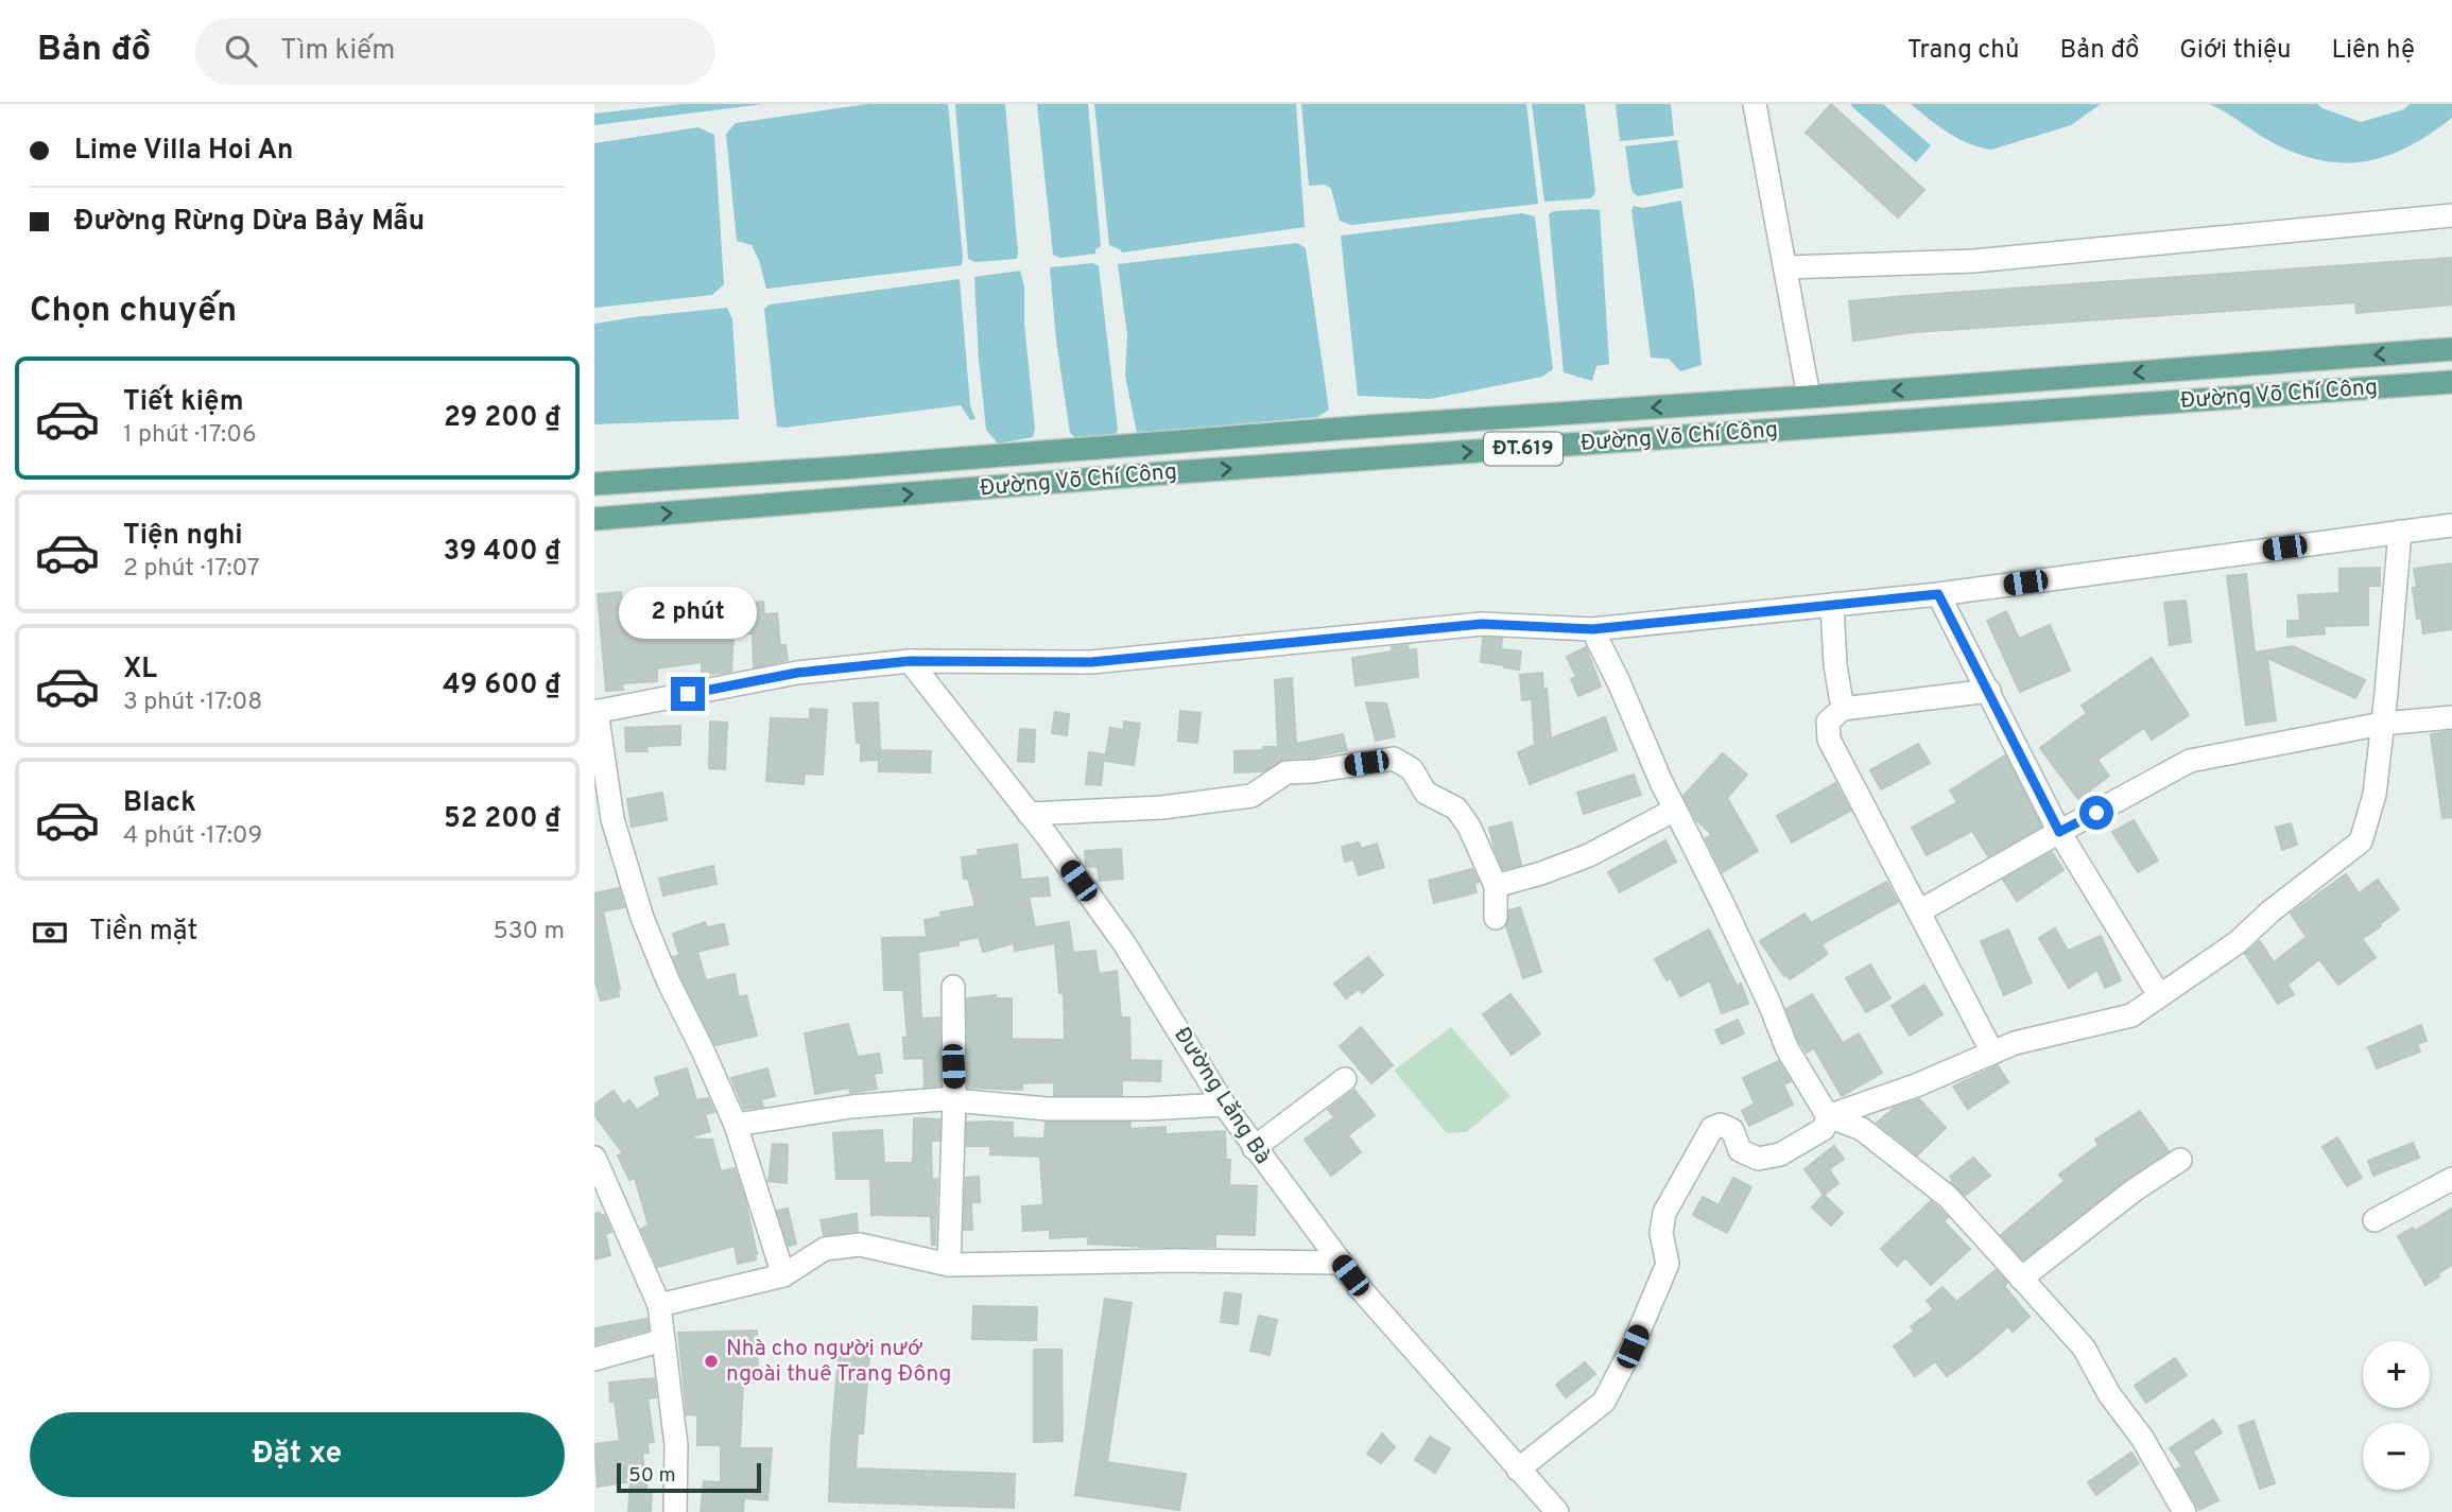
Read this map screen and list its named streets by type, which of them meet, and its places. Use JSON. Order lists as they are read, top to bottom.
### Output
{
  "streets": {
    "main road": ["Đường Võ Chí Công", "ĐT.619"],
    "street": ["Đường Lăng Bà"]
  },
  "places": ["Nhà cho người nướ ngoài thuê Trang Đông"],
  "scale_bar": "50 m",
  "page": {
    "header": "Bản đồ",
    "search": "Tìm kiếm",
    "nav": [
      "Trang chủ",
      "Bản đồ",
      "Giới thiệu",
      "Liên hệ"
    ],
    "banner": ["Lime Villa Hoi An", "Đường Rừng Dừa Bảy Mẫu"],
    "heading": "Chọn chuyến",
    "list": [
      {
        "name": "Tiết kiệm",
        "note": "1 phút · 17:06",
        "value": "29 200 ₫"
      },
      {
        "name": "Tiện nghi",
        "note": "2 phút · 17:07",
        "value": "39 400 ₫"
      },
      {
        "name": "XL",
        "note": "3 phút · 17:08",
        "value": "49 600 ₫"
      },
      {
        "name": "Black",
        "note": "4 phút · 17:09",
        "value": "52 200 ₫"
      }
    ],
    "bubble": "2 phút",
    "pay": ["Tiền mặt", "530 m"],
    "map_buttons": ["+", "−"],
    "buttons": "Đặt xe",
    "scale": "50 m"
  }
}
